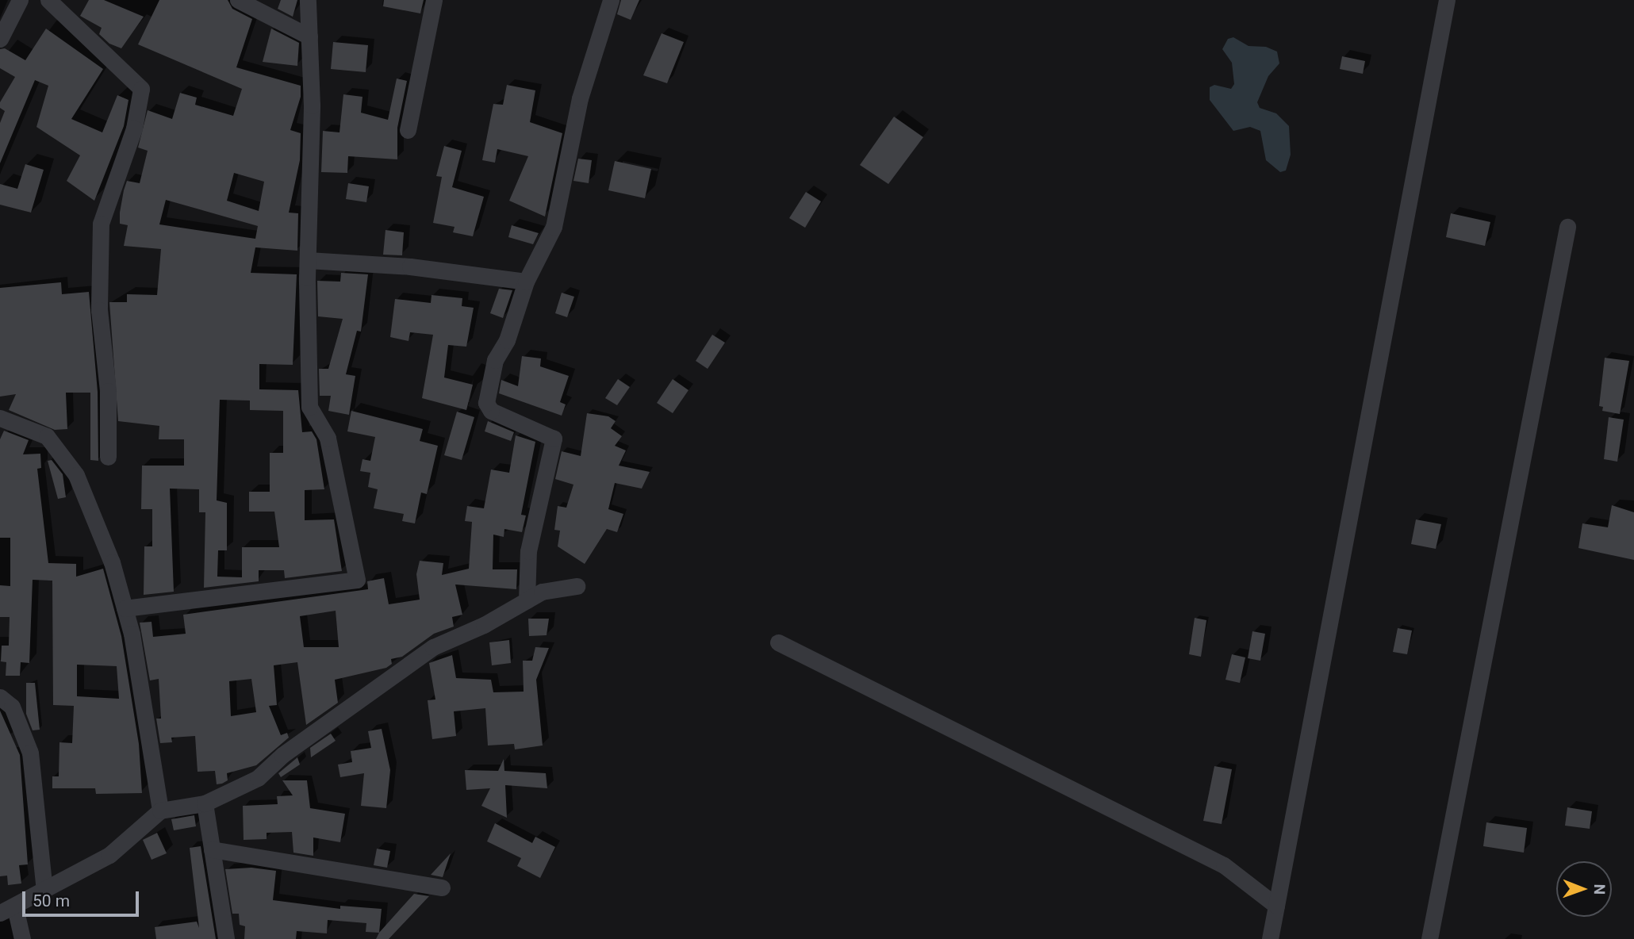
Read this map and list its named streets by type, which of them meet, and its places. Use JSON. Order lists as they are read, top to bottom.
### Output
{
  "scale_bar": "50 m",
  "north": "right"
}
